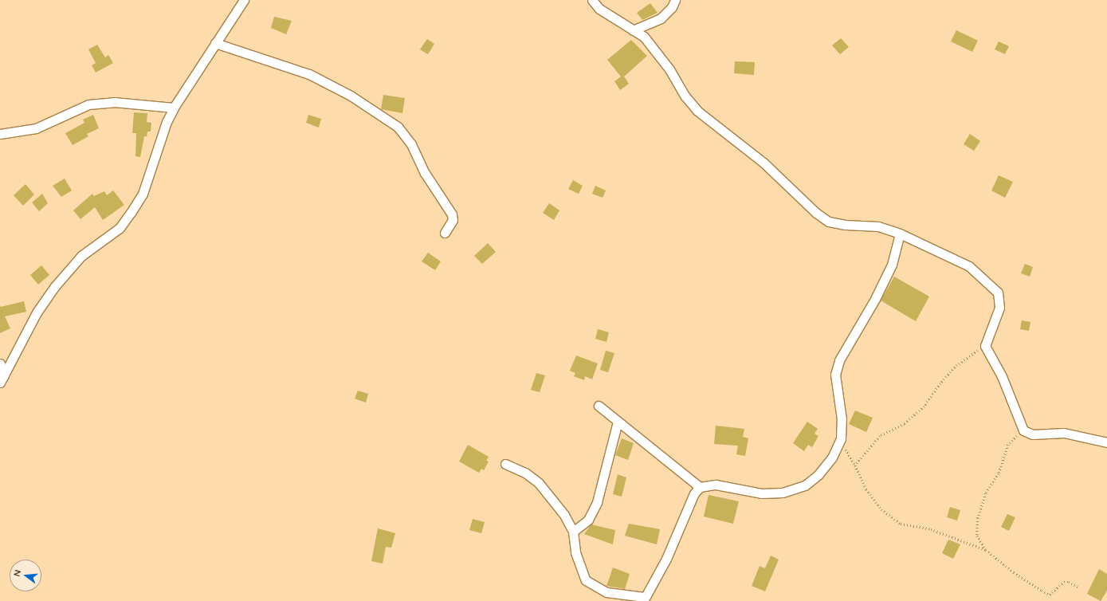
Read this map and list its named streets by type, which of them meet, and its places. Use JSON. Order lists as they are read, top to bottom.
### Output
{
  "north": "left"
}
